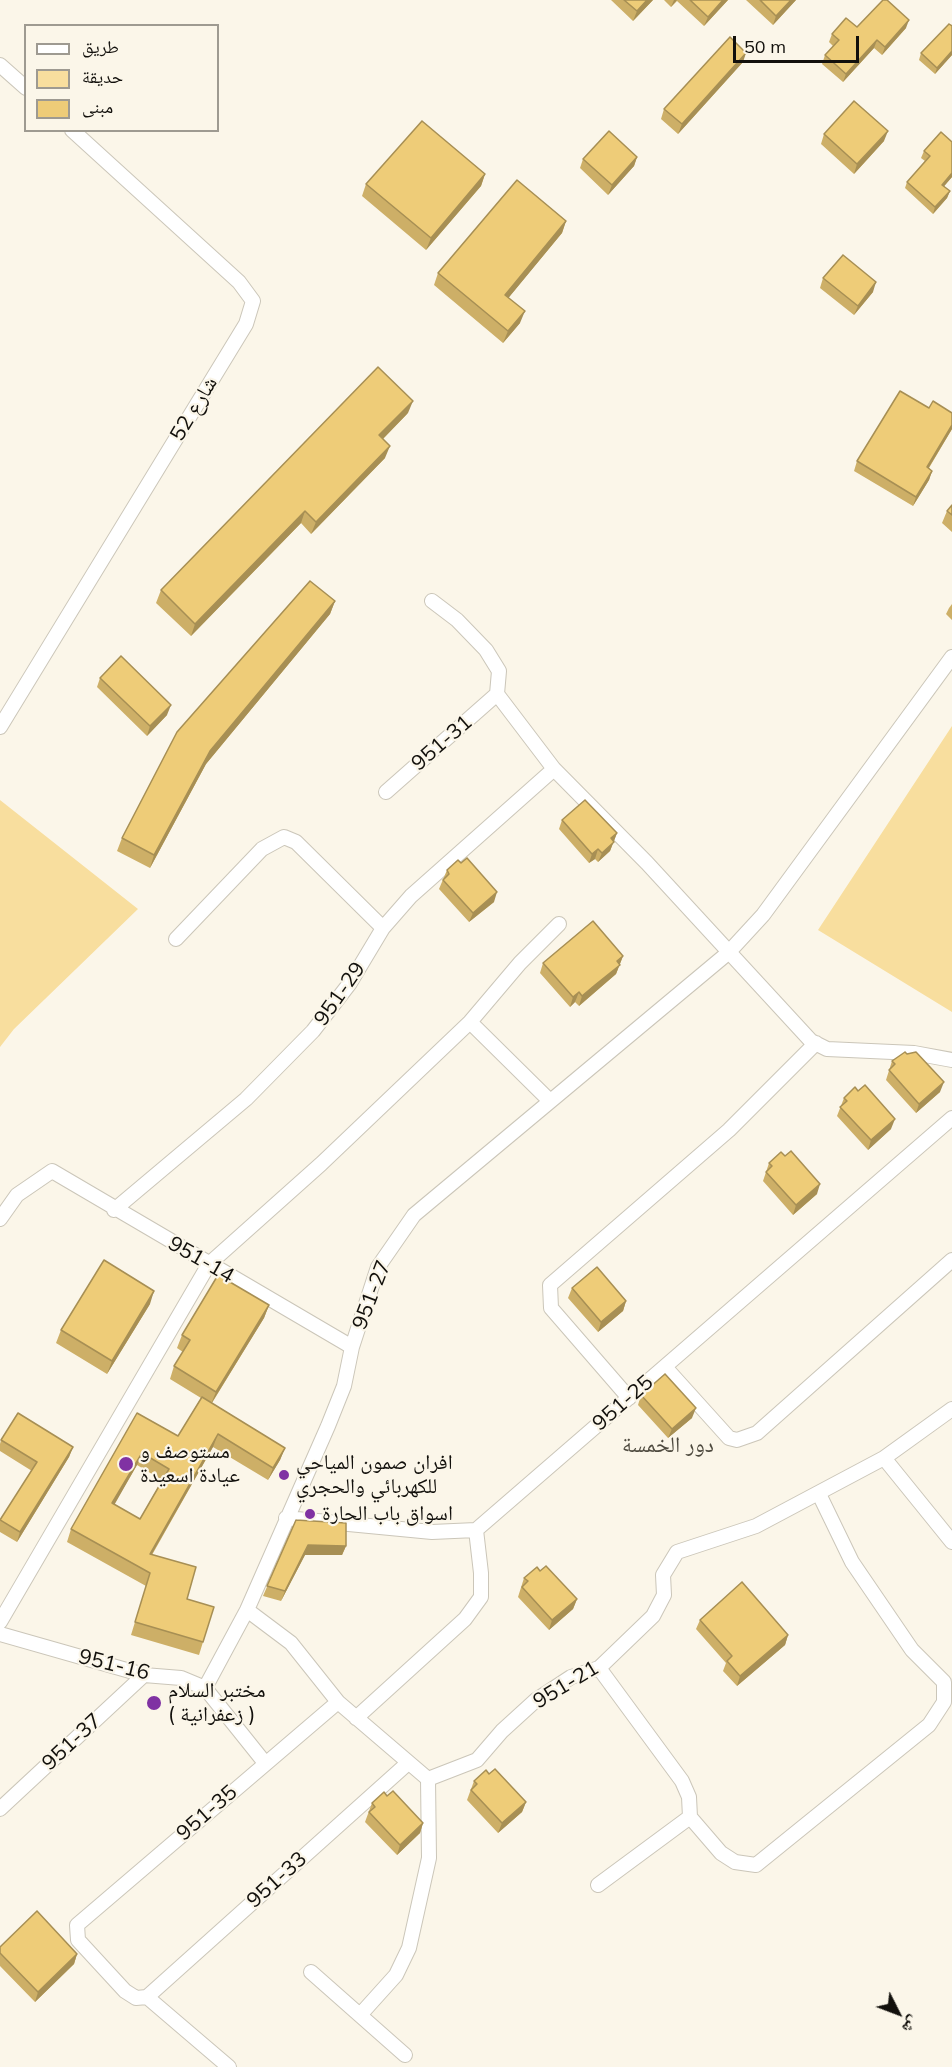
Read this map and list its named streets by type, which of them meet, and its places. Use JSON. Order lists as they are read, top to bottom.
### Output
{
  "streets": {
    "street": [
      "شارع 52",
      "951-31",
      "951-29",
      "951-14",
      "951-27",
      "951-25",
      "951-16",
      "951-21",
      "951-37",
      "951-35",
      "951-33"
    ]
  },
  "crossings": [
    ["951-29", "951-14"],
    ["951-14", "951-27"],
    ["951-27", "951-16"],
    ["951-16", "951-37"],
    ["951-35", "951-33"]
  ],
  "districts": ["دور الخمسة"],
  "places": [
    "مستوصف و عيادة اسعيدة",
    "افران صمون المياحي للكهربائي والحجري",
    "اسواق باب الحارة",
    "مختبر السلام ( زعفرانية )"
  ],
  "legend": ["طريق", "حديقة", "مبنى"],
  "scale_bar": "50 m",
  "north": "bottom right"
}
